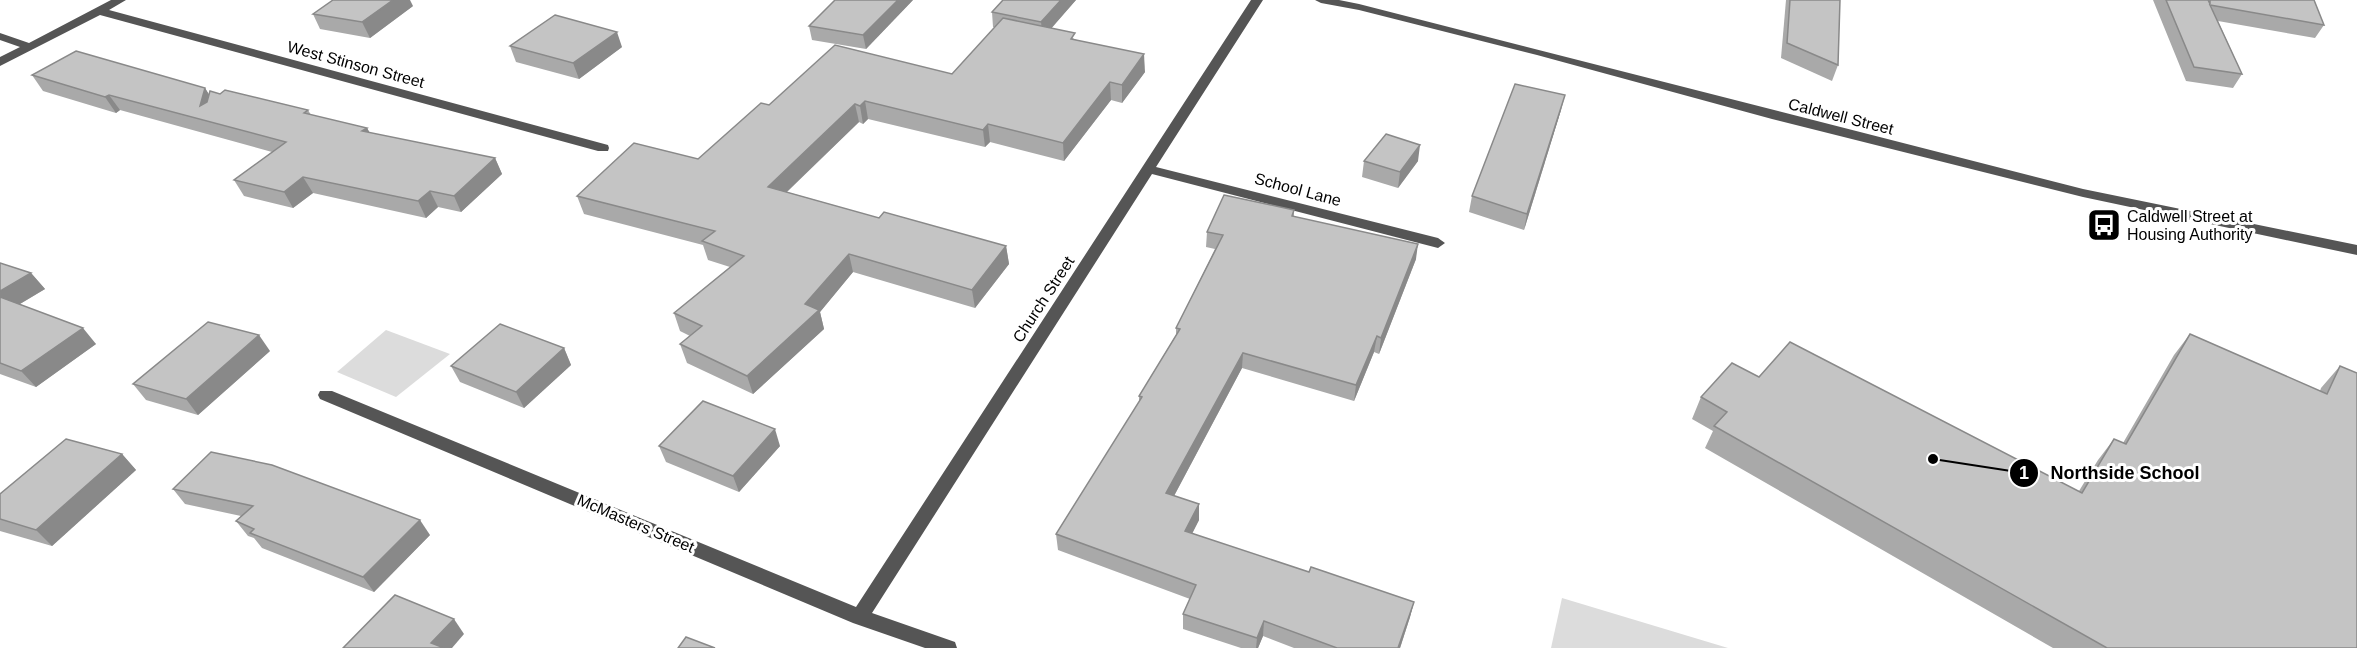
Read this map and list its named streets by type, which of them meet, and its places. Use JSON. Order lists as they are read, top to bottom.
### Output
{
  "streets": {
    "street": [
      "West Stinson Street",
      "Caldwell Street",
      "School Lane",
      "Church Street",
      "McMasters Street"
    ]
  },
  "crossings": [
    ["School Lane", "Church Street"],
    ["Church Street", "McMasters Street"]
  ],
  "places": {
    "bus stop": ["Caldwell Street at Housing Authority"],
    "other": ["Northside School"]
  }
}
